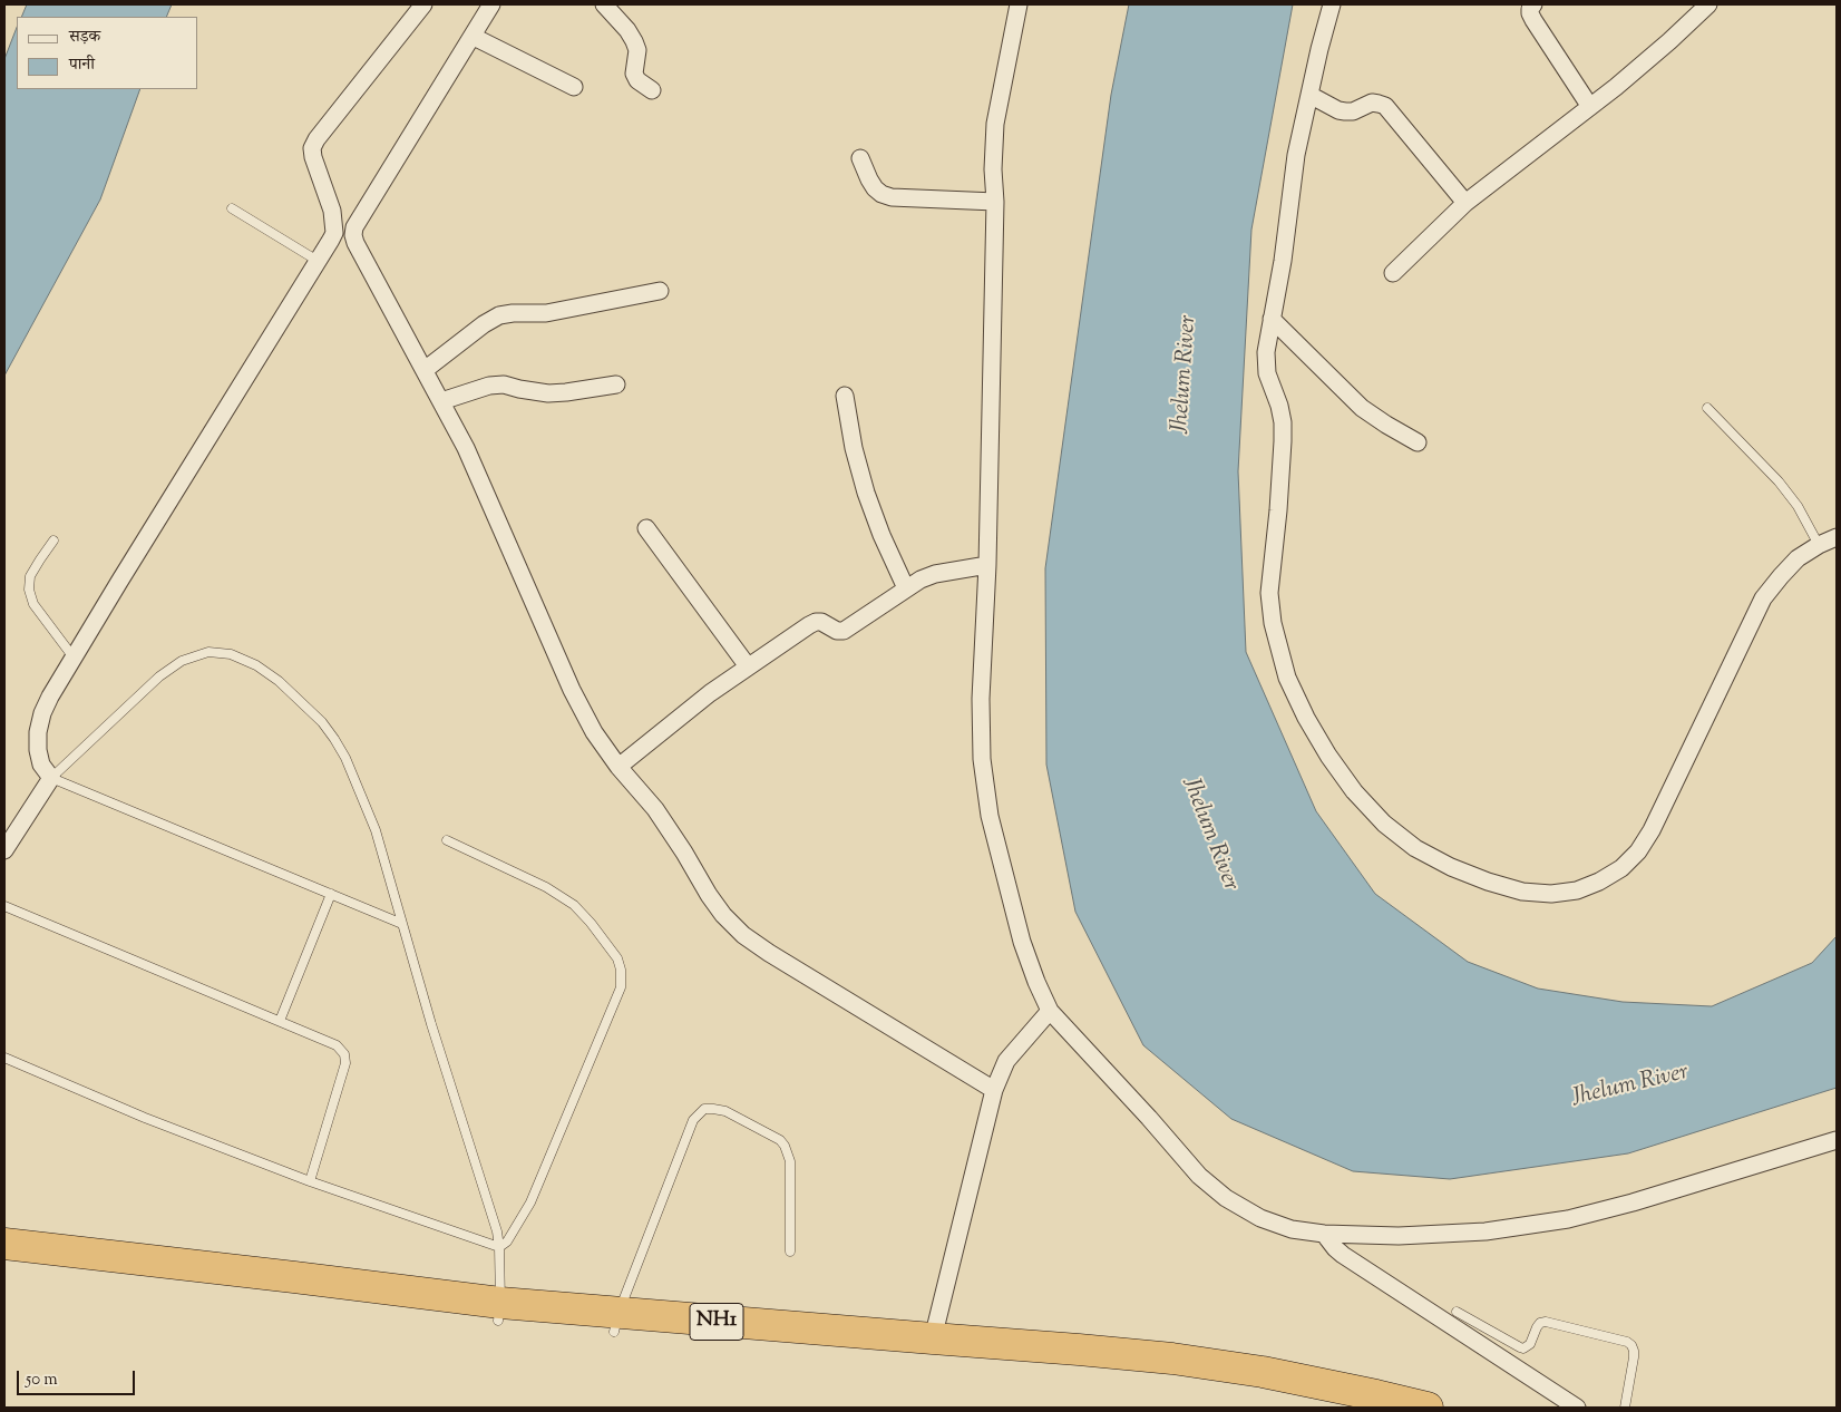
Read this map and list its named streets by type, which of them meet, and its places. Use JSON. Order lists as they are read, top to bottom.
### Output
{
  "streets": {
    "highway": ["NH1"]
  },
  "water": ["Jhelum River"],
  "legend": ["सड़क", "पानी"],
  "scale_bar": "50 m"
}
